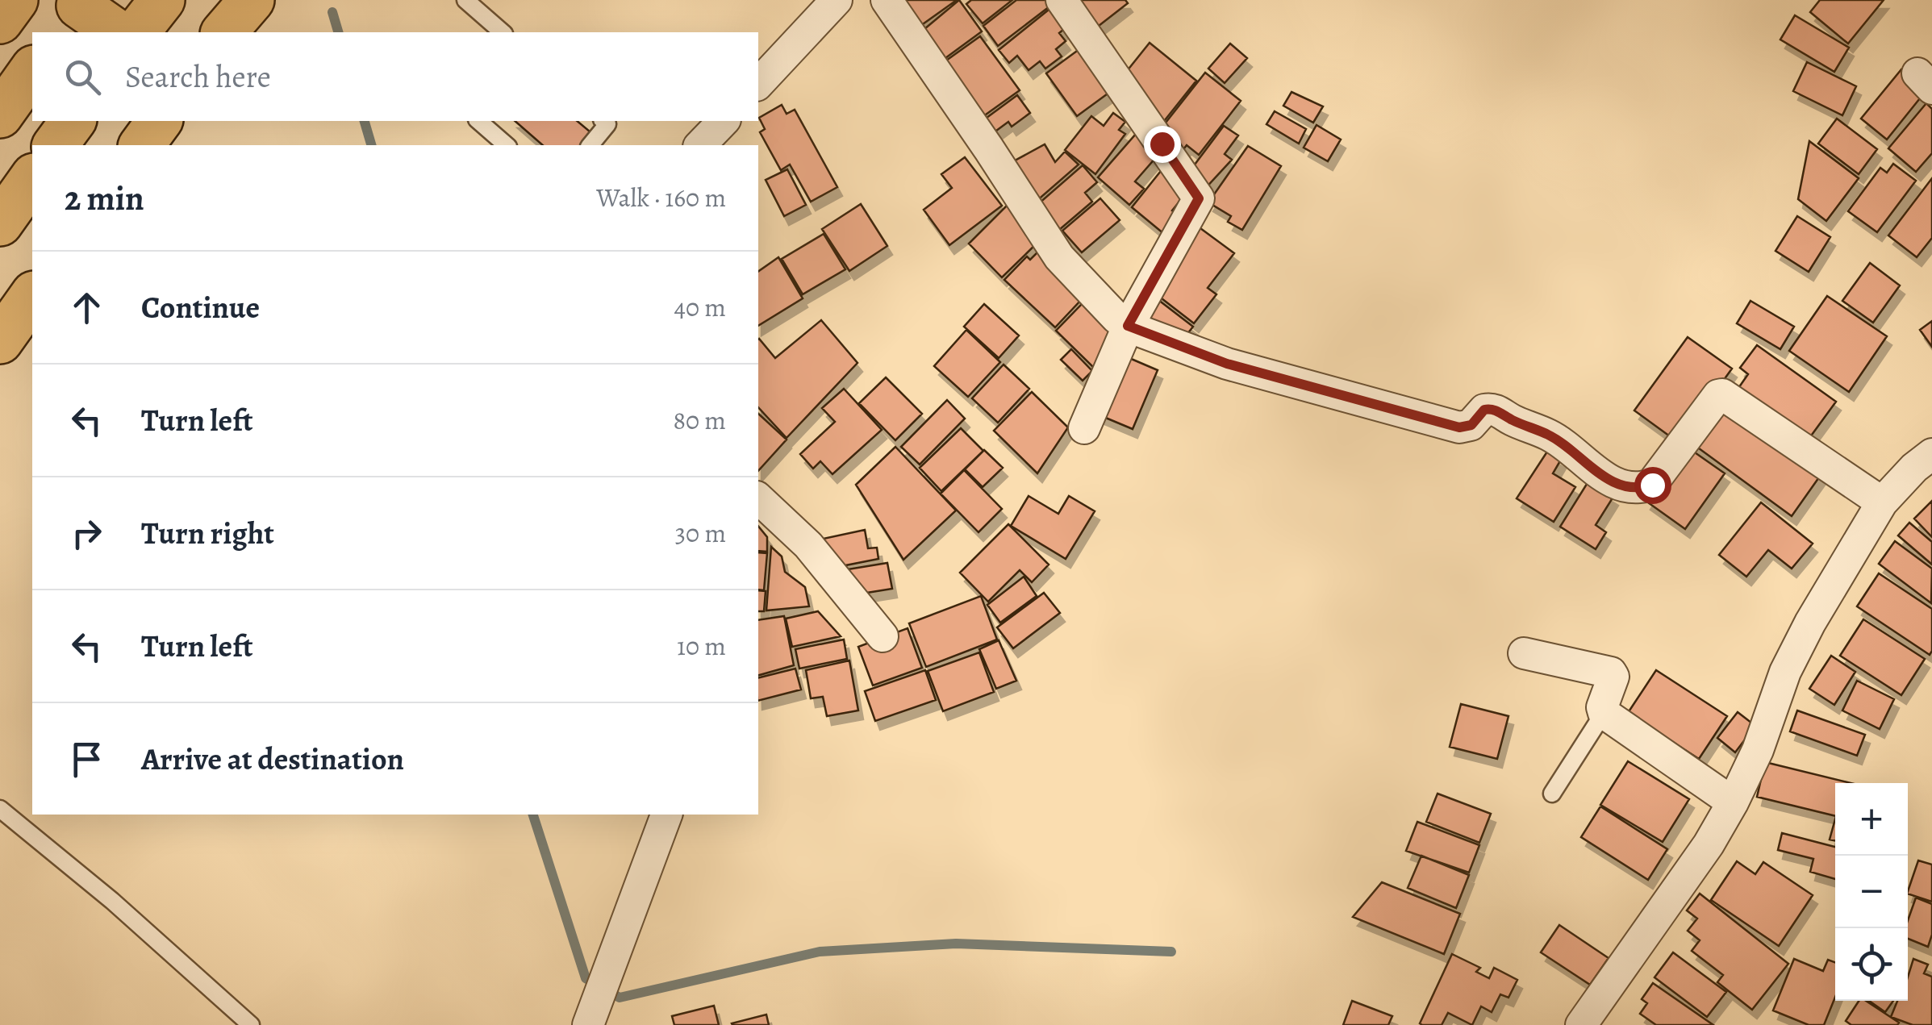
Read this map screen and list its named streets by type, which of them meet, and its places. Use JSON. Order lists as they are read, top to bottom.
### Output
{
  "page": {
    "search": "Search here",
    "heading": ["2 min", "Walk · 160 m"],
    "list": [
      ["Continue", "40 m"],
      ["Turn left", "80 m"],
      ["Turn right", "30 m"],
      ["Turn left", "10 m"],
      "Arrive at destination"
    ],
    "map_buttons": ["+", "−"]
  }
}
